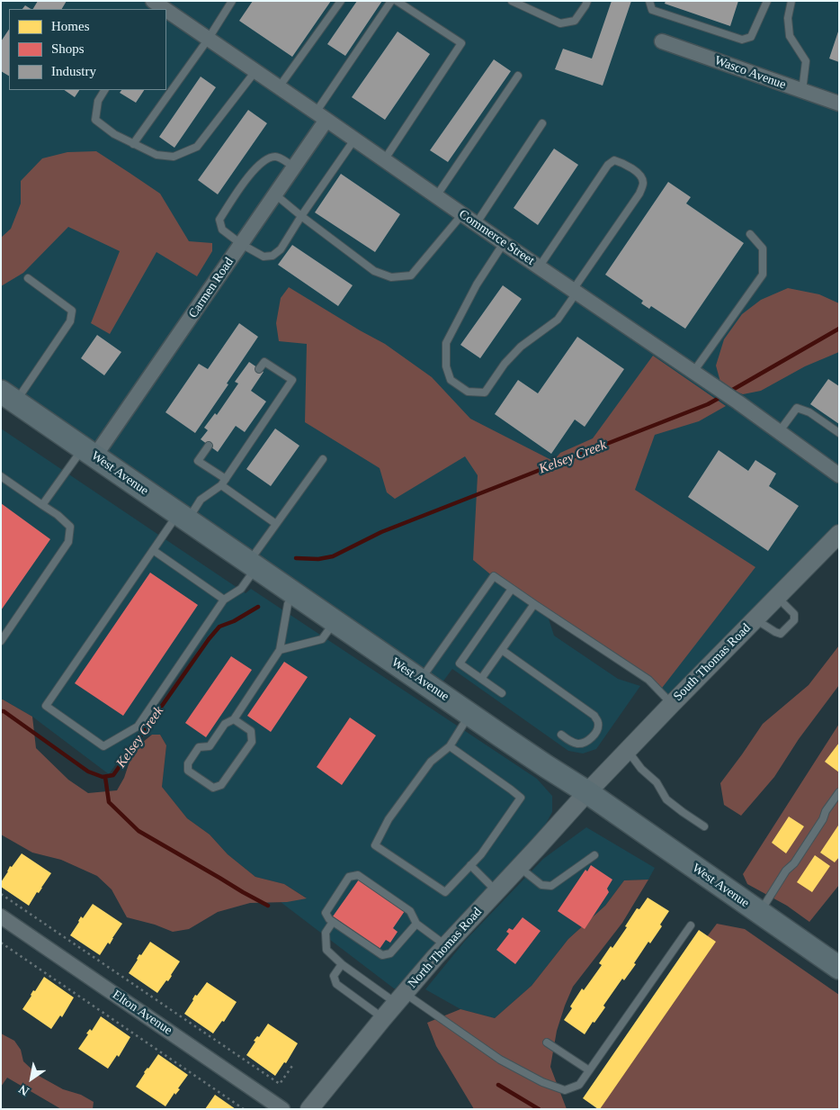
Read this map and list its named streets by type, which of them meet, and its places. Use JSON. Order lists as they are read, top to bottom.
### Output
{
  "streets": {
    "main road": ["West Avenue"],
    "street": [
      "Wasco Avenue",
      "Commerce Street",
      "Carmen Road",
      "South Thomas Road",
      "North Thomas Road",
      "Elton Avenue"
    ]
  },
  "crossings": [
    ["Commerce Street", "Carmen Road"],
    ["Carmen Road", "West Avenue"],
    ["West Avenue", "South Thomas Road"],
    ["West Avenue", "North Thomas Road"],
    ["South Thomas Road", "North Thomas Road"]
  ],
  "water": ["Kelsey Creek"],
  "legend": ["Homes", "Shops", "Industry"],
  "north": "bottom left"
}
